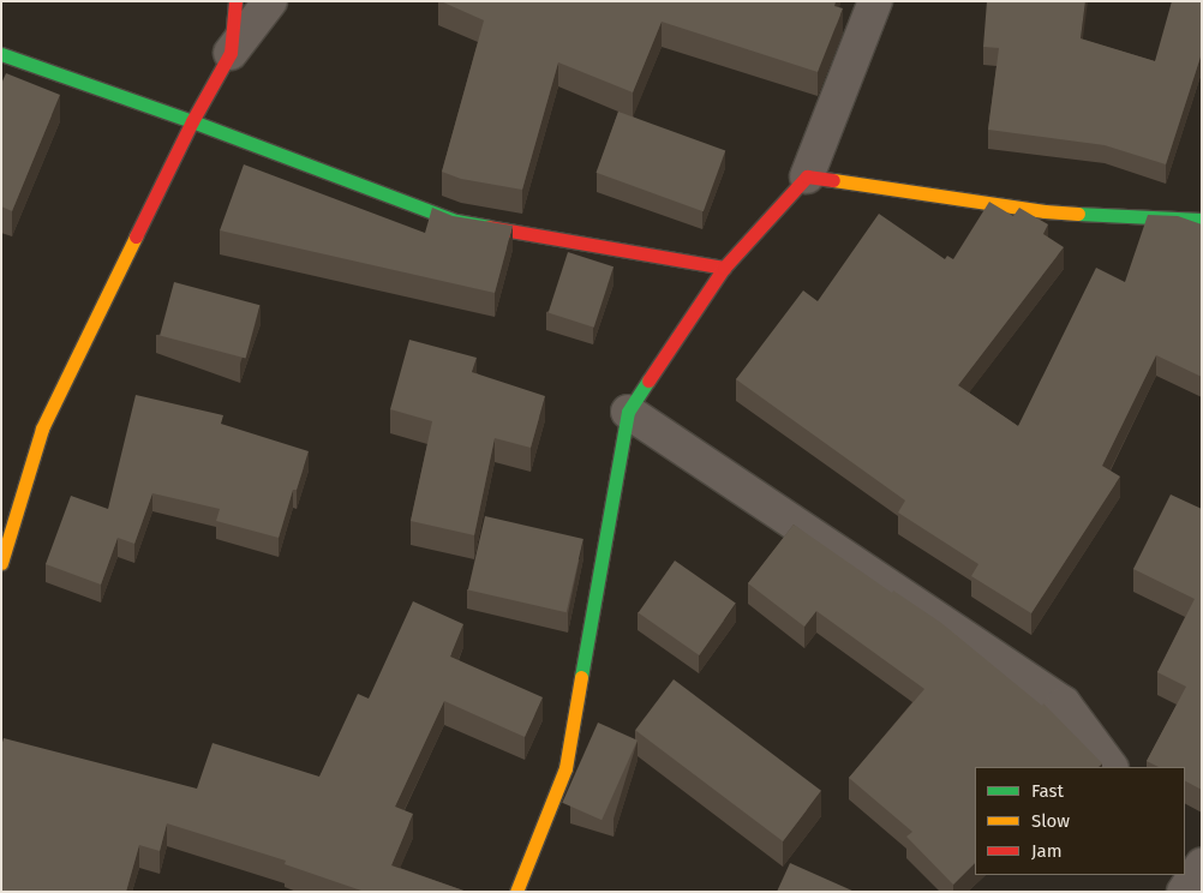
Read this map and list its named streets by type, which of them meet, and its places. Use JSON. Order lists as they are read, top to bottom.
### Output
{
  "legend": ["Fast", "Slow", "Jam"]
}
